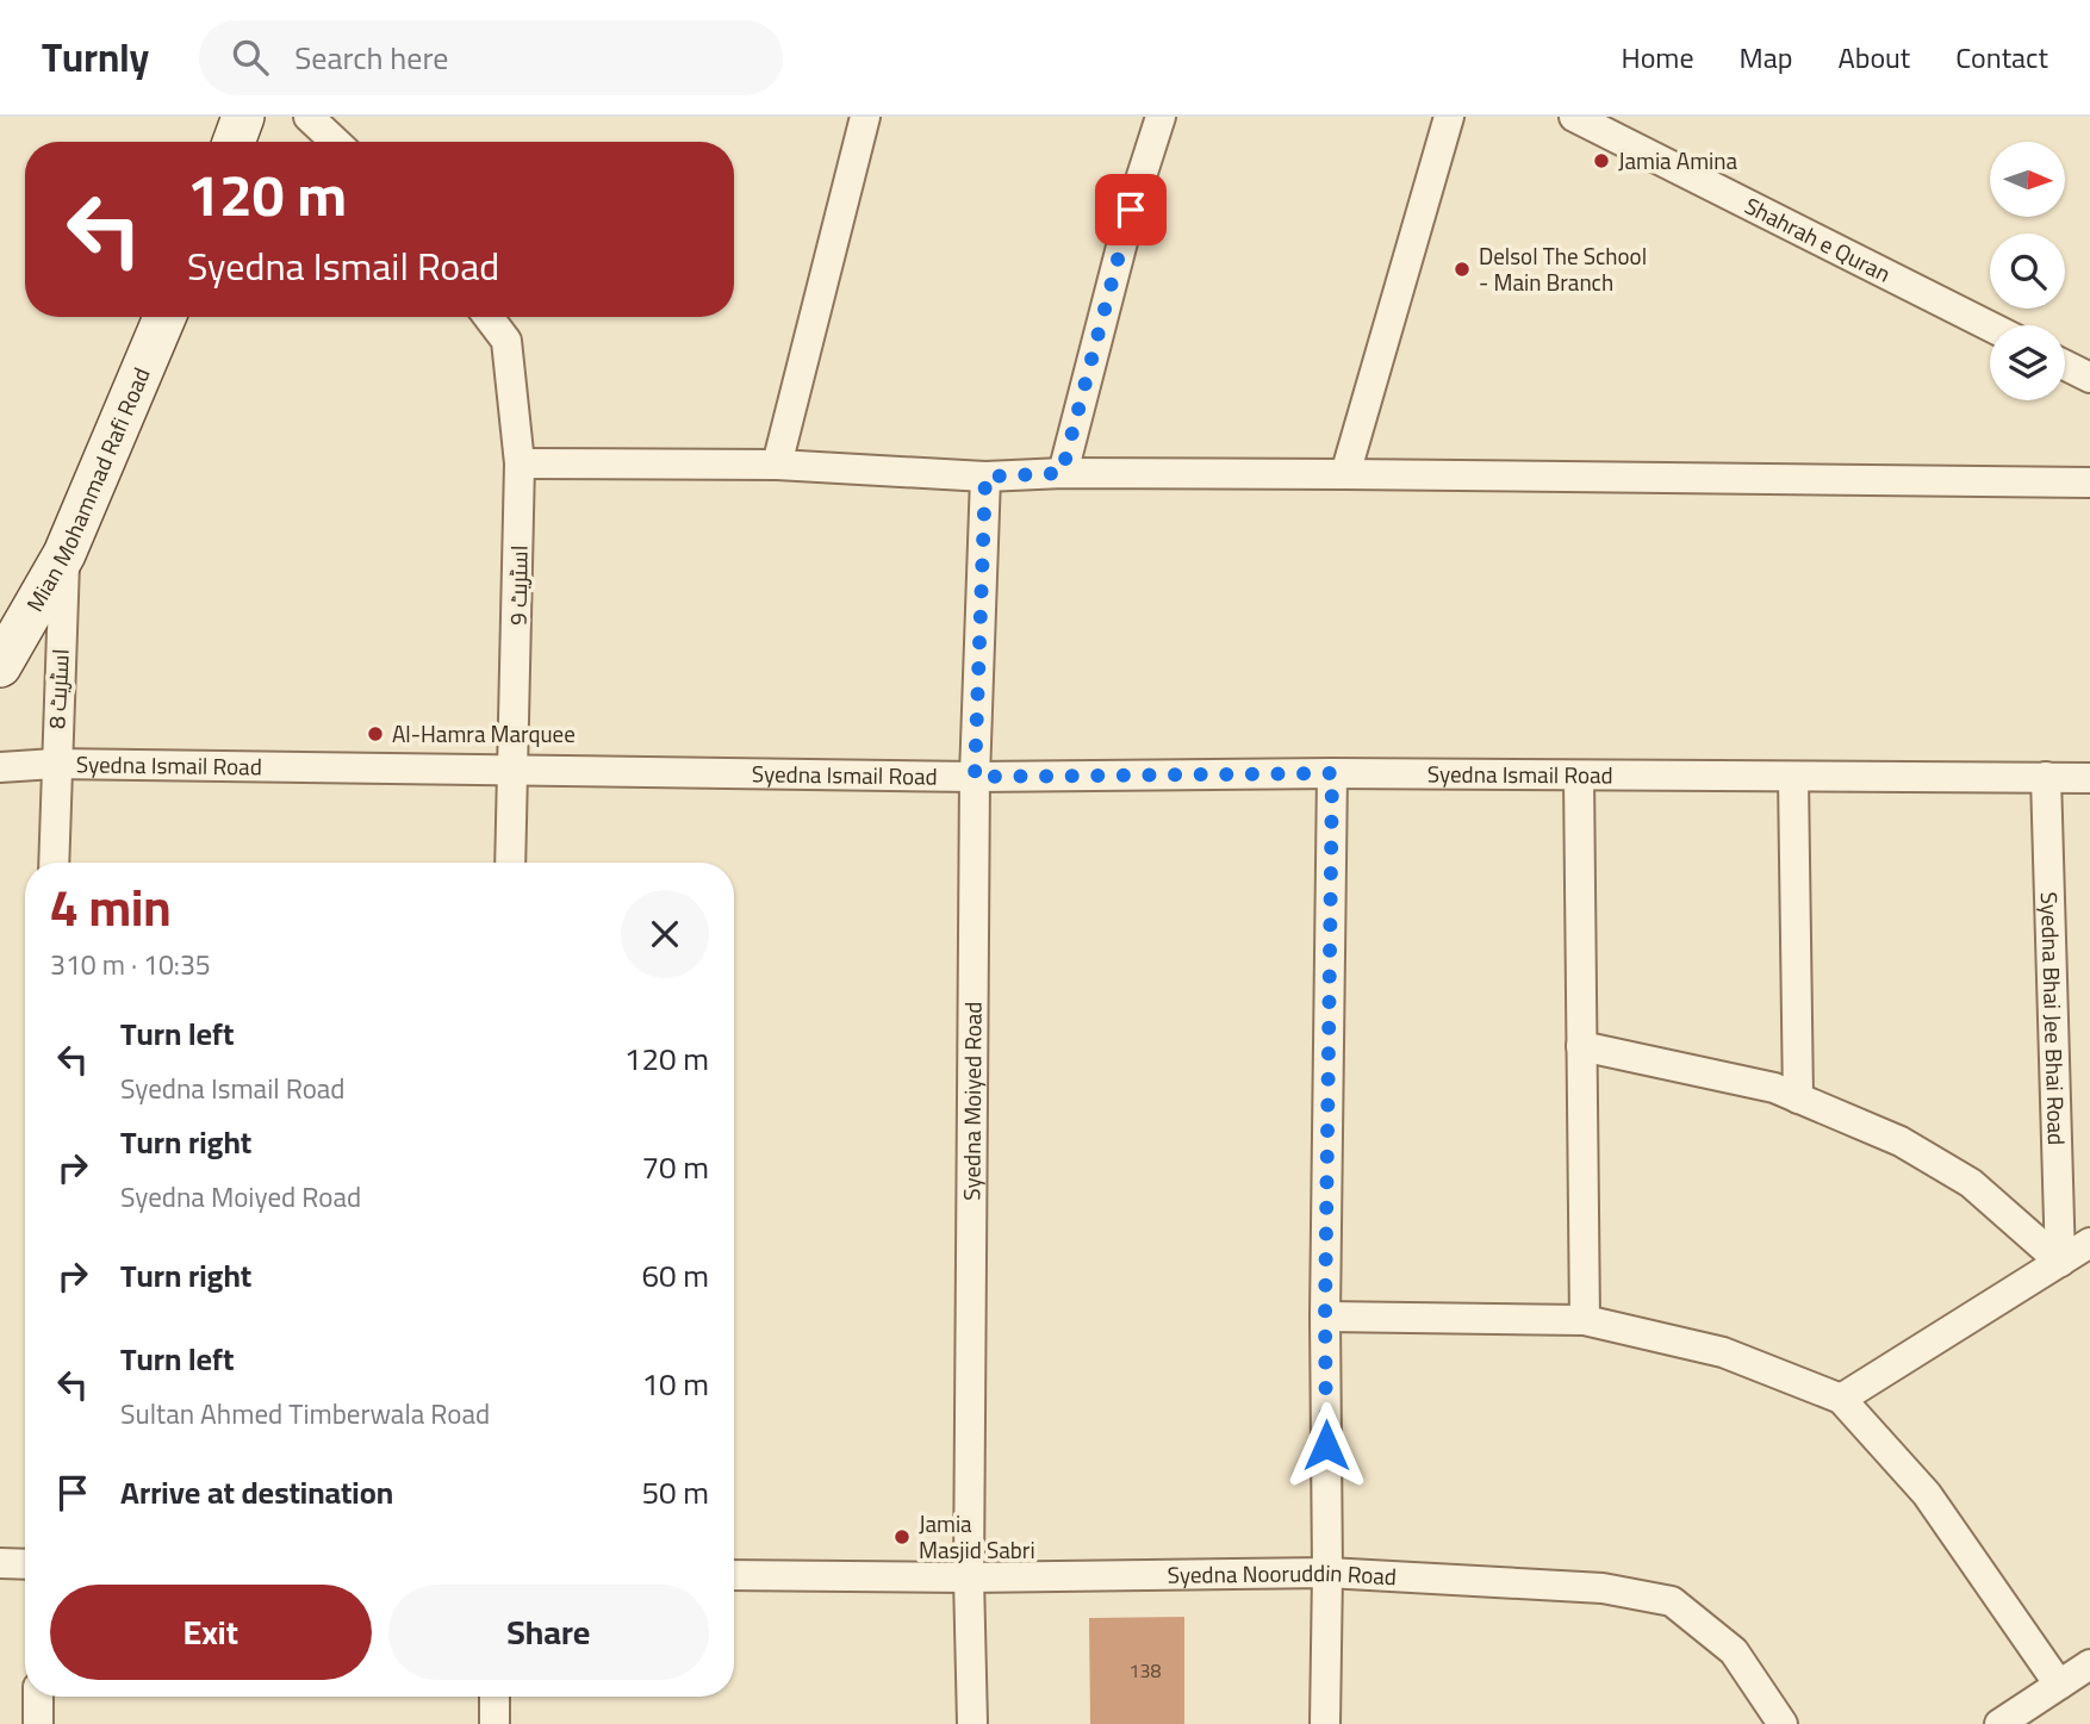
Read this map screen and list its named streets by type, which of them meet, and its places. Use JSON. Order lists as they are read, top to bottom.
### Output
{
  "streets": {
    "street": [
      "Shahrah e Quran",
      "Mian Mohammad Rafi Road",
      "اسٹریٹ 9",
      "اسٹریٹ 8",
      "Syedna Ismail Road",
      "Syedna Bhai Jee Bhai Road",
      "Syedna Moiyed Road",
      "Syedna Nooruddin Road"
    ]
  },
  "crossings": [
    ["Mian Mohammad Rafi Road", "اسٹریٹ 8"],
    ["اسٹریٹ 9", "Syedna Ismail Road"],
    ["اسٹریٹ 8", "Syedna Ismail Road"],
    ["Syedna Ismail Road", "Syedna Bhai Jee Bhai Road"],
    ["Syedna Ismail Road", "Syedna Moiyed Road"],
    ["Syedna Moiyed Road", "Syedna Nooruddin Road"]
  ],
  "places": [
    "Jamia Amina",
    "Delsol The School - Main Branch",
    "Al-Hamra Marquee",
    "Jamia Masjid Sabri"
  ],
  "house_numbers": ["138"],
  "north": "right",
  "page": {
    "header": "Turnly",
    "search": "Search here",
    "nav": [
      "Home",
      "Map",
      "About",
      "Contact"
    ],
    "turn": ["120 m", "Syedna Ismail Road"],
    "heading": ["4 min", "310 m · 10:35"],
    "list": [
      {
        "name": "Turn left",
        "note": "Syedna Ismail Road",
        "value": "120 m"
      },
      {
        "name": "Turn right",
        "note": "Syedna Moiyed Road",
        "value": "70 m"
      },
      {
        "name": "Turn right",
        "value": "60 m"
      },
      {
        "name": "Turn left",
        "note": "Sultan Ahmed Timberwala Road",
        "value": "10 m"
      },
      {
        "name": "Arrive at destination",
        "value": "50 m"
      }
    ],
    "buttons": ["Exit", "Share"]
  }
}
